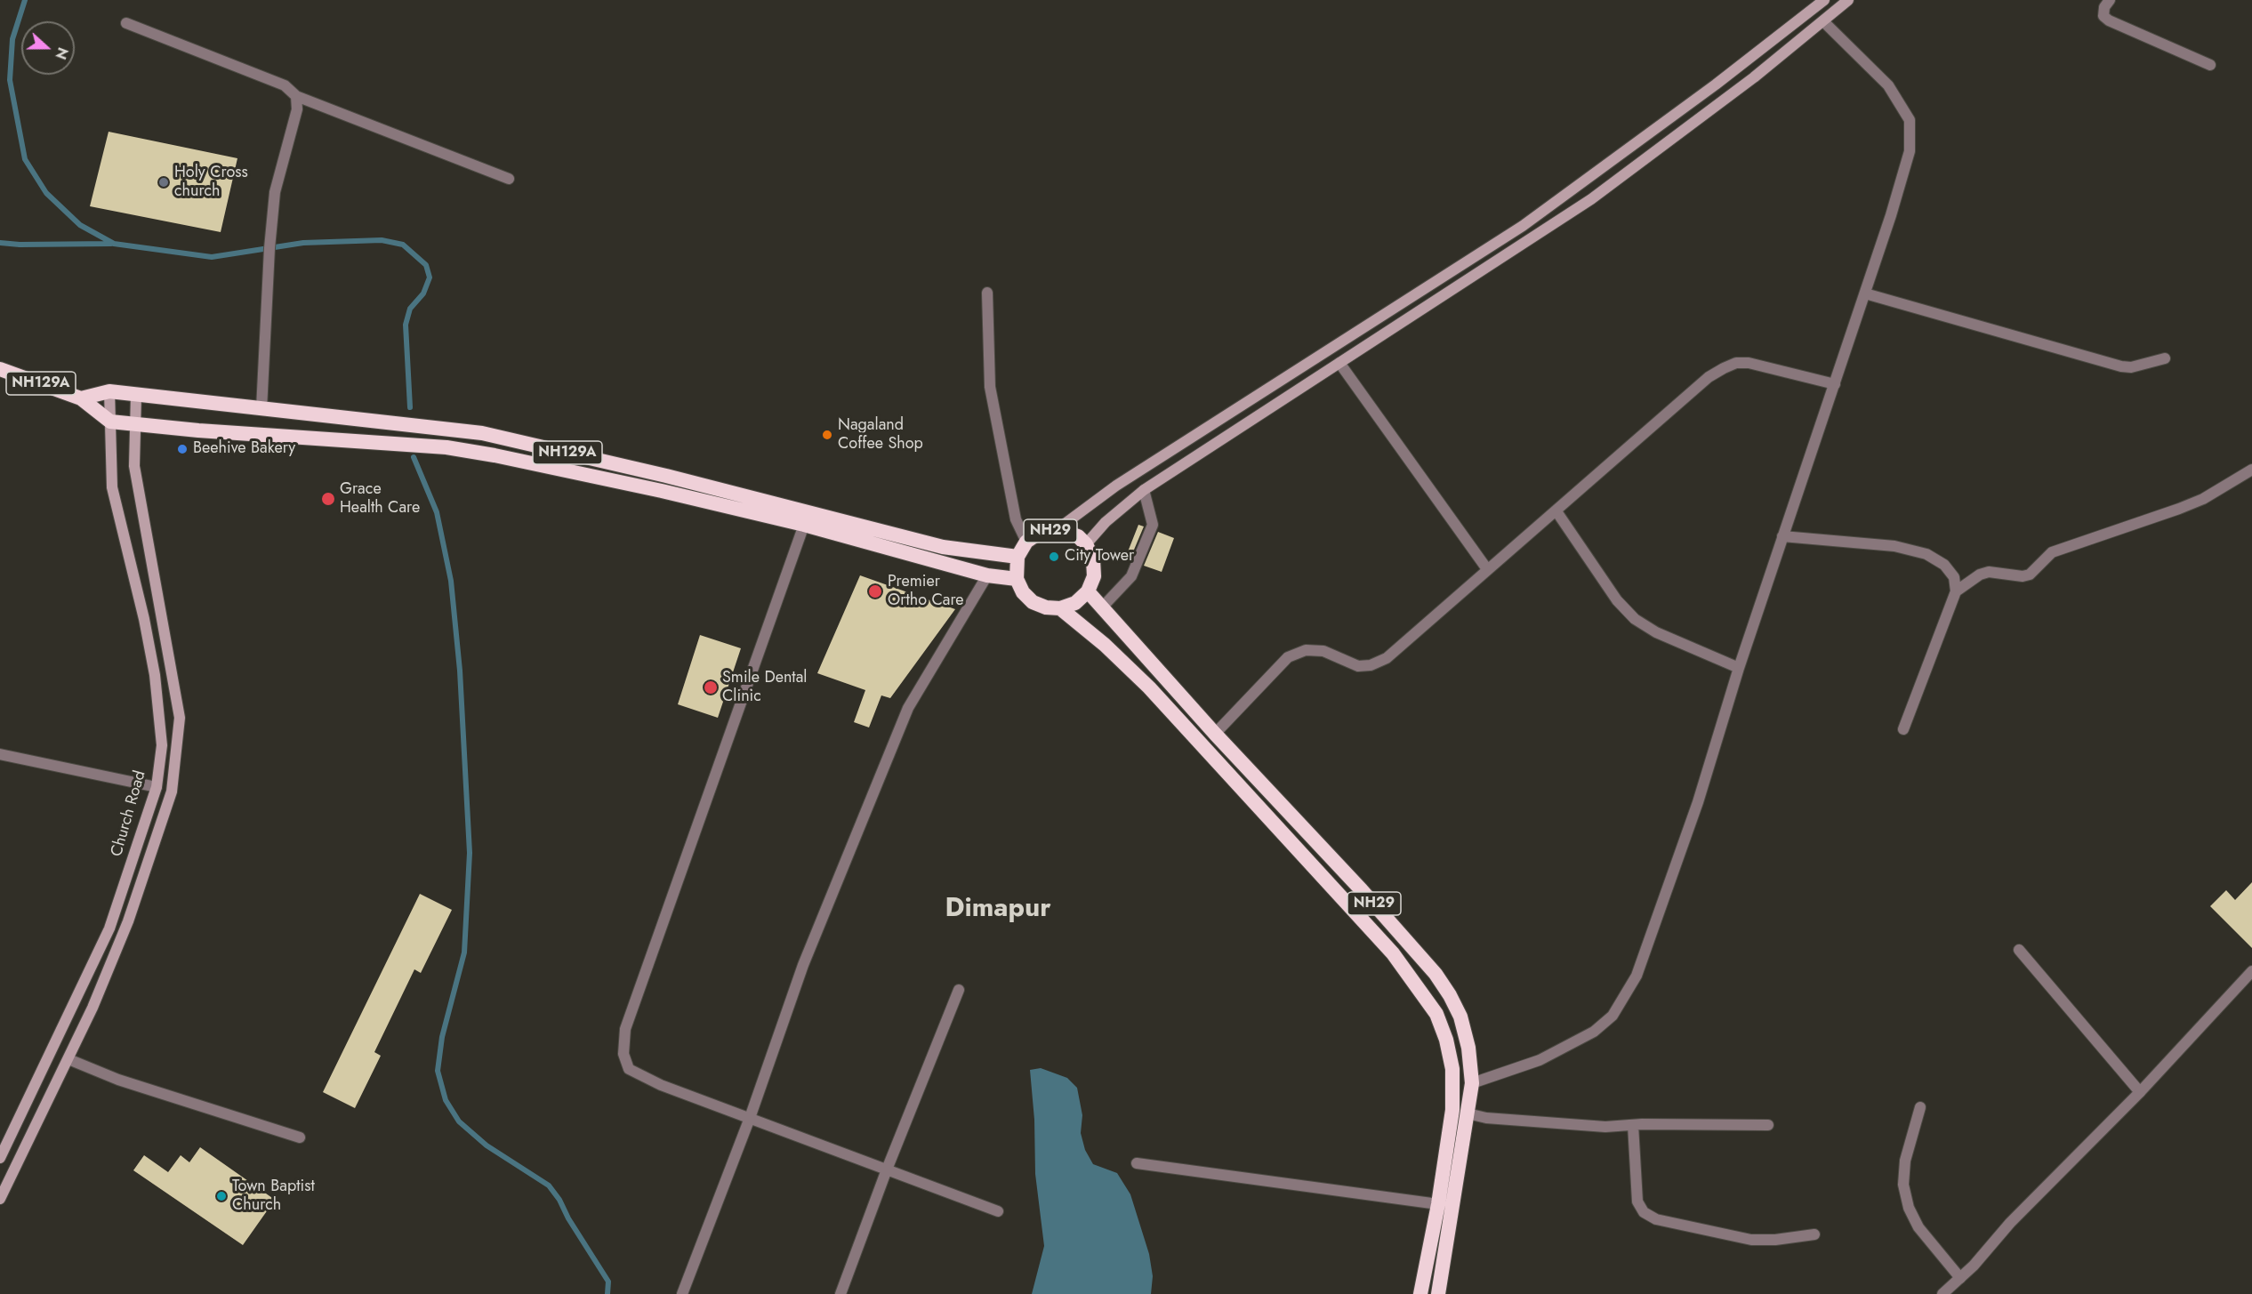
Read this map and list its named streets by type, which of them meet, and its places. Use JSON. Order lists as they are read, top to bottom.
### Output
{
  "streets": {
    "highway": ["NH129A", "NH29"],
    "main road": ["Church Road"]
  },
  "crossings": [
    ["NH129A", "NH29"],
    ["NH129A", "Church Road"]
  ],
  "districts": ["Dimapur"],
  "places": [
    "Holy Cross church",
    "Nagaland Coffee Shop",
    "Beehive Bakery",
    "Grace Health Care",
    "City Tower",
    "Premier Ortho Care",
    "Smile Dental Clinic",
    "Town Baptist Church"
  ],
  "north": "right"
}
